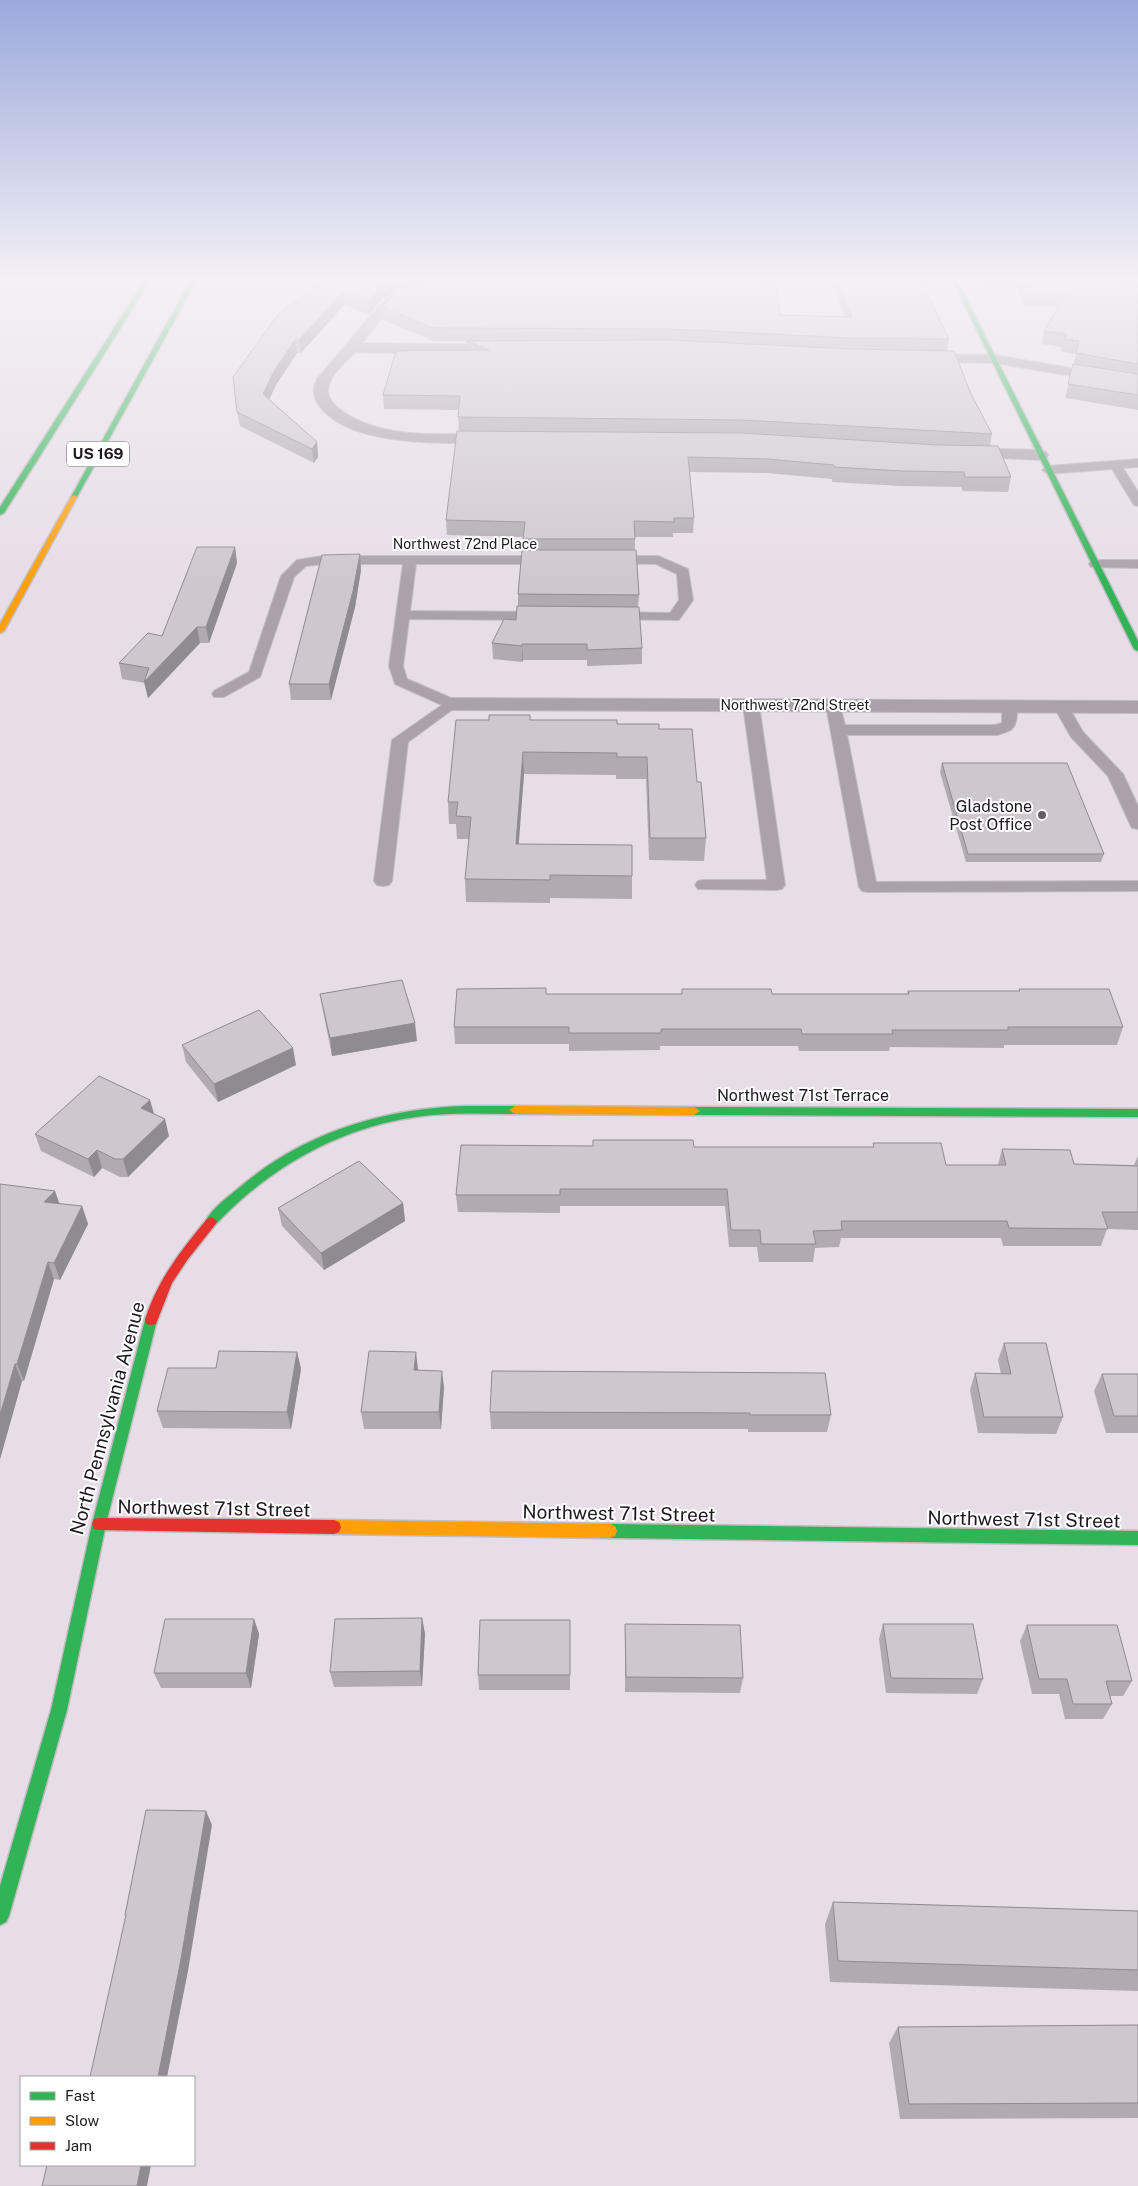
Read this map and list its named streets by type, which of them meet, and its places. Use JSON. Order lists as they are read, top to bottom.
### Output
{
  "streets": {
    "main road": [
      "US 169",
      "Northwest 71st Terrace",
      "North Pennsylvania Avenue",
      "Northwest 71st Street"
    ],
    "street": ["Northwest 72nd Street"],
    "lane": ["Northwest 72nd Place"]
  },
  "crossings": [
    ["Northwest 71st Terrace", "North Pennsylvania Avenue"],
    ["North Pennsylvania Avenue", "Northwest 71st Street"]
  ],
  "places": ["Gladstone Post Office"],
  "legend": ["Fast", "Slow", "Jam"]
}
